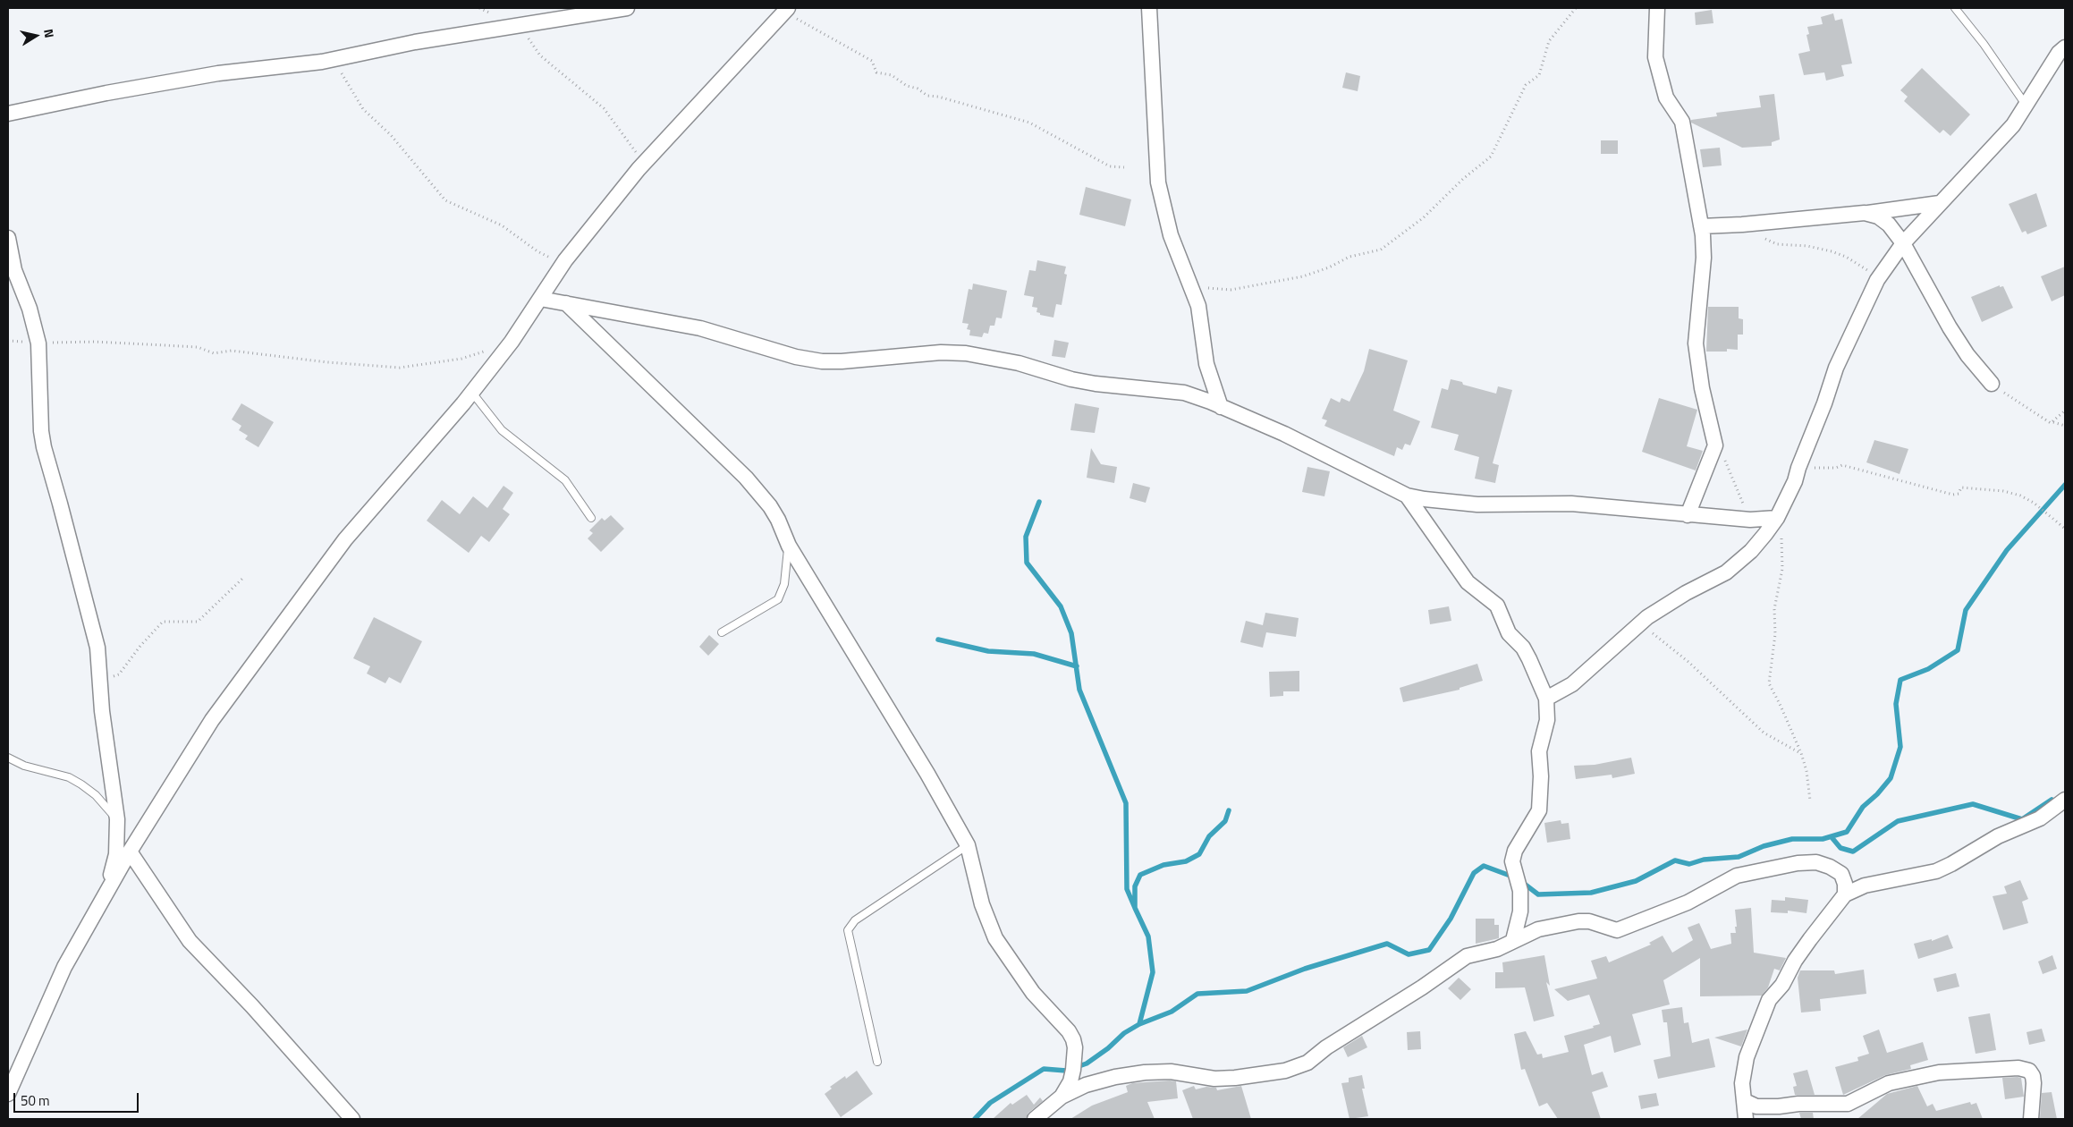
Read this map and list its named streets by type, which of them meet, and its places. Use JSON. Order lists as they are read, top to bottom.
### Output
{
  "scale_bar": "50 m",
  "north": "right"
}
